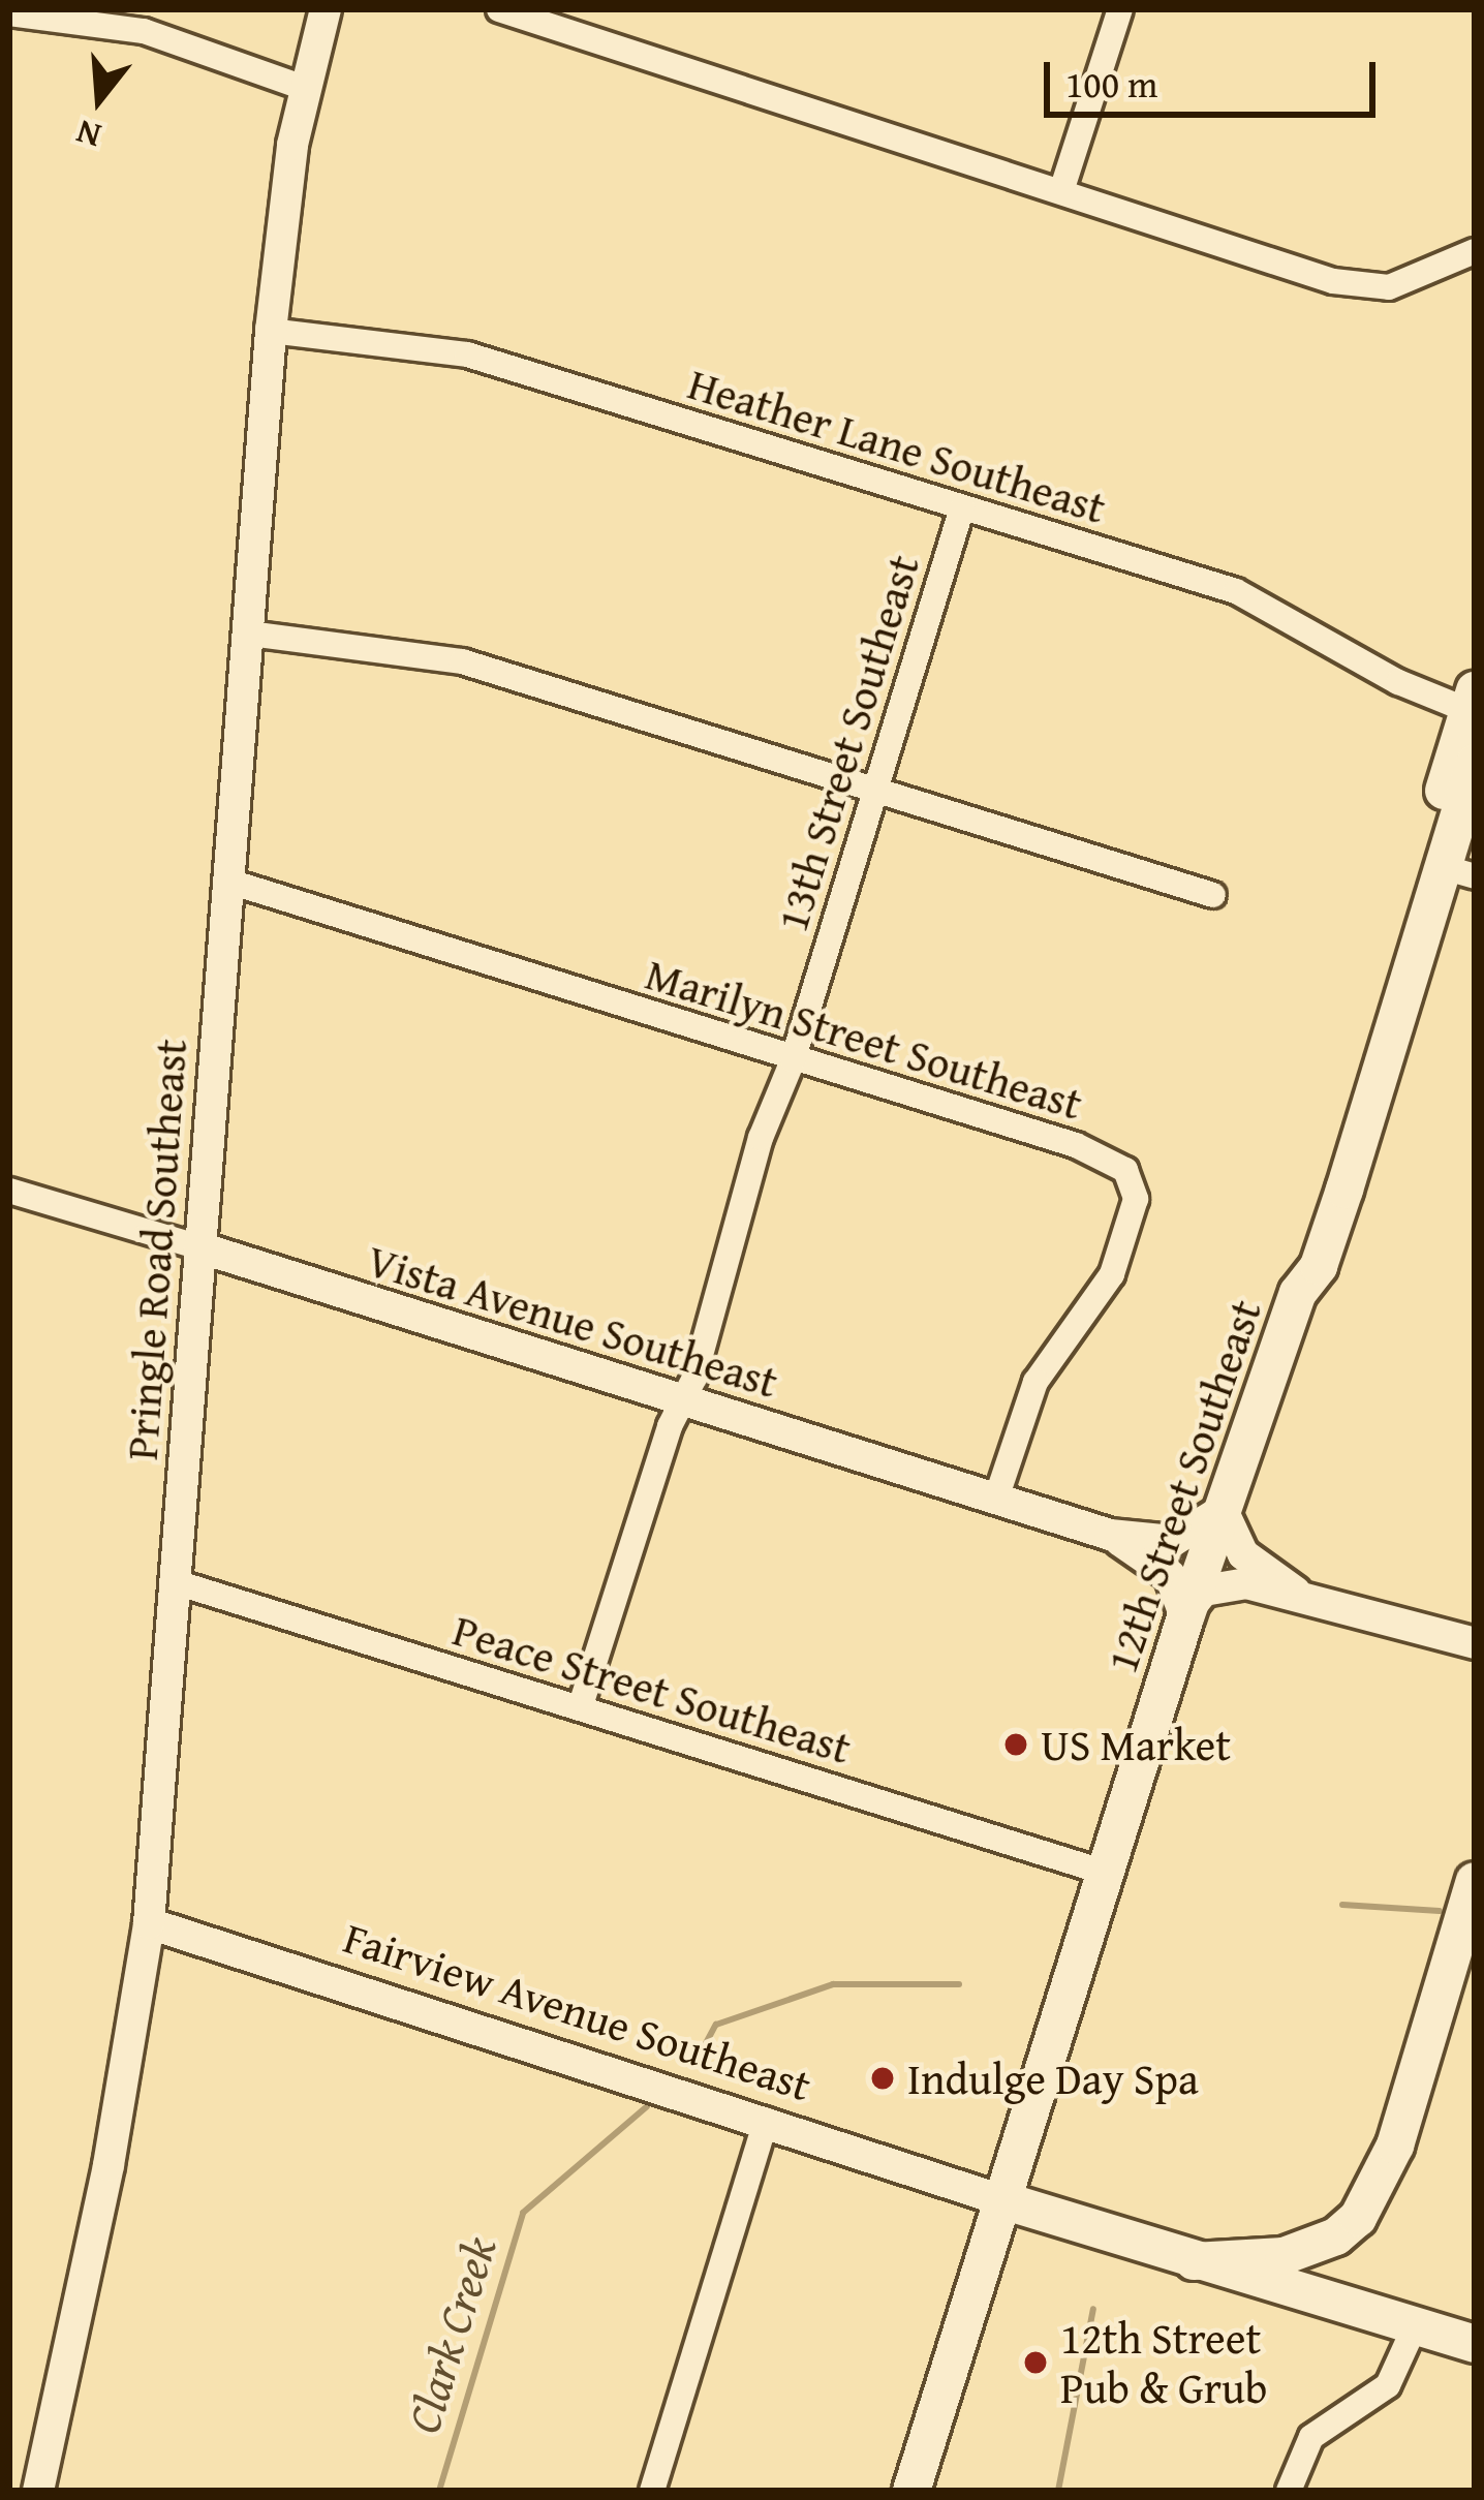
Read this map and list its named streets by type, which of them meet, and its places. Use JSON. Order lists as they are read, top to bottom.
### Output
{
  "streets": {
    "main road": ["12th Street Southeast", "Fairview Avenue Southeast"],
    "street": [
      "Heather Lane Southeast",
      "13th Street Southeast",
      "Marilyn Street Southeast",
      "Pringle Road Southeast",
      "Vista Avenue Southeast",
      "Peace Street Southeast"
    ]
  },
  "crossings": [
    ["Heather Lane Southeast", "13th Street Southeast"],
    ["Heather Lane Southeast", "Pringle Road Southeast"],
    ["Heather Lane Southeast", "12th Street Southeast"],
    ["13th Street Southeast", "Marilyn Street Southeast"],
    ["13th Street Southeast", "Vista Avenue Southeast"],
    ["13th Street Southeast", "Peace Street Southeast"],
    ["Marilyn Street Southeast", "Pringle Road Southeast"],
    ["Marilyn Street Southeast", "Vista Avenue Southeast"],
    ["Pringle Road Southeast", "Vista Avenue Southeast"],
    ["Pringle Road Southeast", "Peace Street Southeast"],
    ["Pringle Road Southeast", "Fairview Avenue Southeast"],
    ["12th Street Southeast", "Peace Street Southeast"],
    ["12th Street Southeast", "Fairview Avenue Southeast"]
  ],
  "water": ["Clark Creek"],
  "places": ["US Market", "Indulge Day Spa", "12th Street Pub & Grub"],
  "scale_bar": "100 m",
  "north": "bottom"
}
